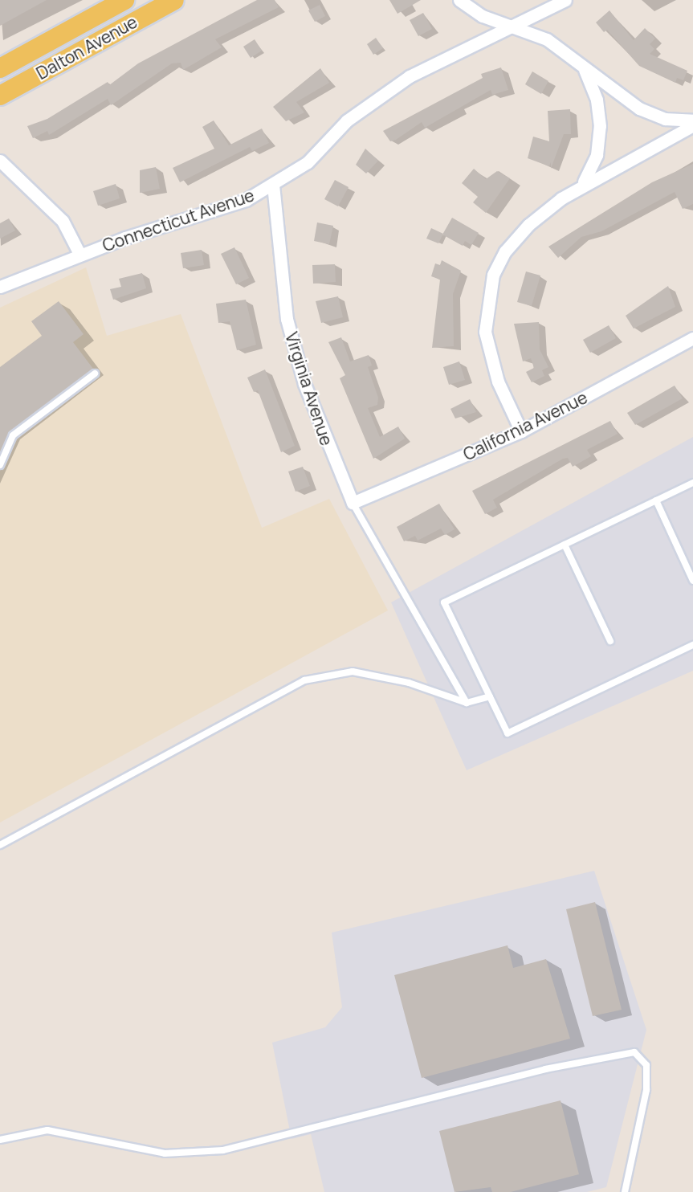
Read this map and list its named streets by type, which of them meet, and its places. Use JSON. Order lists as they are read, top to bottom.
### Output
{
  "streets": {
    "main road": ["Dalton Avenue"],
    "street": ["Connecticut Avenue", "Virginia Avenue", "California Avenue"]
  },
  "crossings": [
    ["Connecticut Avenue", "Virginia Avenue"],
    ["Virginia Avenue", "California Avenue"]
  ]
}
